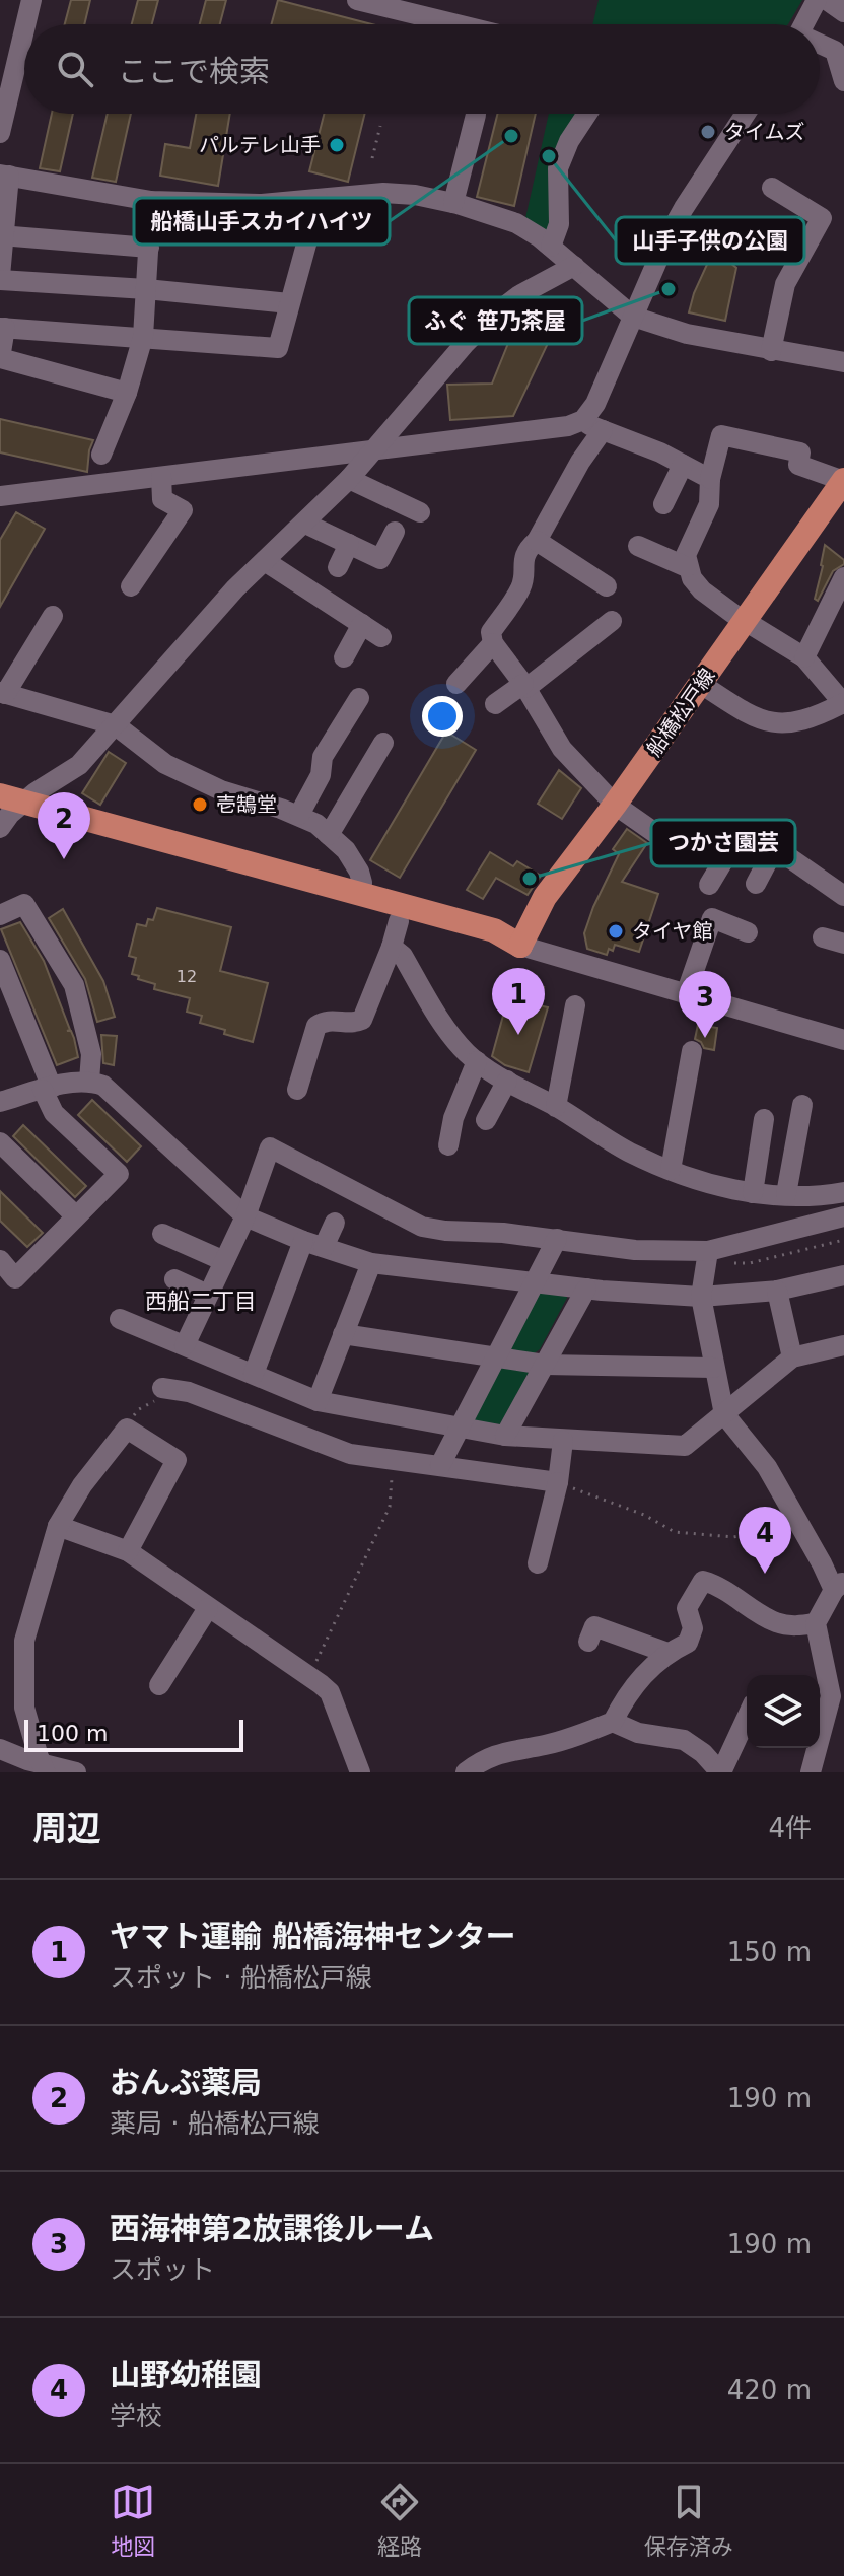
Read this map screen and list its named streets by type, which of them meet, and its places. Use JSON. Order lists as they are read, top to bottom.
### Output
{
  "streets": {
    "main road": ["船橋松戸線"]
  },
  "districts": ["西船二丁目"],
  "places": [
    "タイムズ",
    "船橋山手スカイハイツ",
    "パルテレ山手",
    "山手子供の公園",
    "ふぐ 笹乃茶屋",
    "壱鵠堂",
    "つかさ園芸",
    "タイヤ館"
  ],
  "house_numbers": ["12"],
  "scale_bar": "100 m",
  "page": {
    "search": "ここで検索",
    "pins": [
      "2",
      "1",
      "3",
      "4"
    ],
    "scale": "100 m",
    "heading": ["周辺", "4件"],
    "list": [
      {
        "mark": "1",
        "name": "ヤマト運輸 船橋海神センター",
        "note": "スポット · 船橋松戸線",
        "value": "150 m"
      },
      {
        "mark": "2",
        "name": "おんぷ薬局",
        "note": "薬局 · 船橋松戸線",
        "value": "190 m"
      },
      {
        "mark": "3",
        "name": "西海神第2放課後ルーム",
        "note": "スポット",
        "value": "190 m"
      },
      {
        "mark": "4",
        "name": "山野幼稚園",
        "note": "学校",
        "value": "420 m"
      }
    ],
    "nav": ["地図", "経路", "保存済み"]
  }
}
